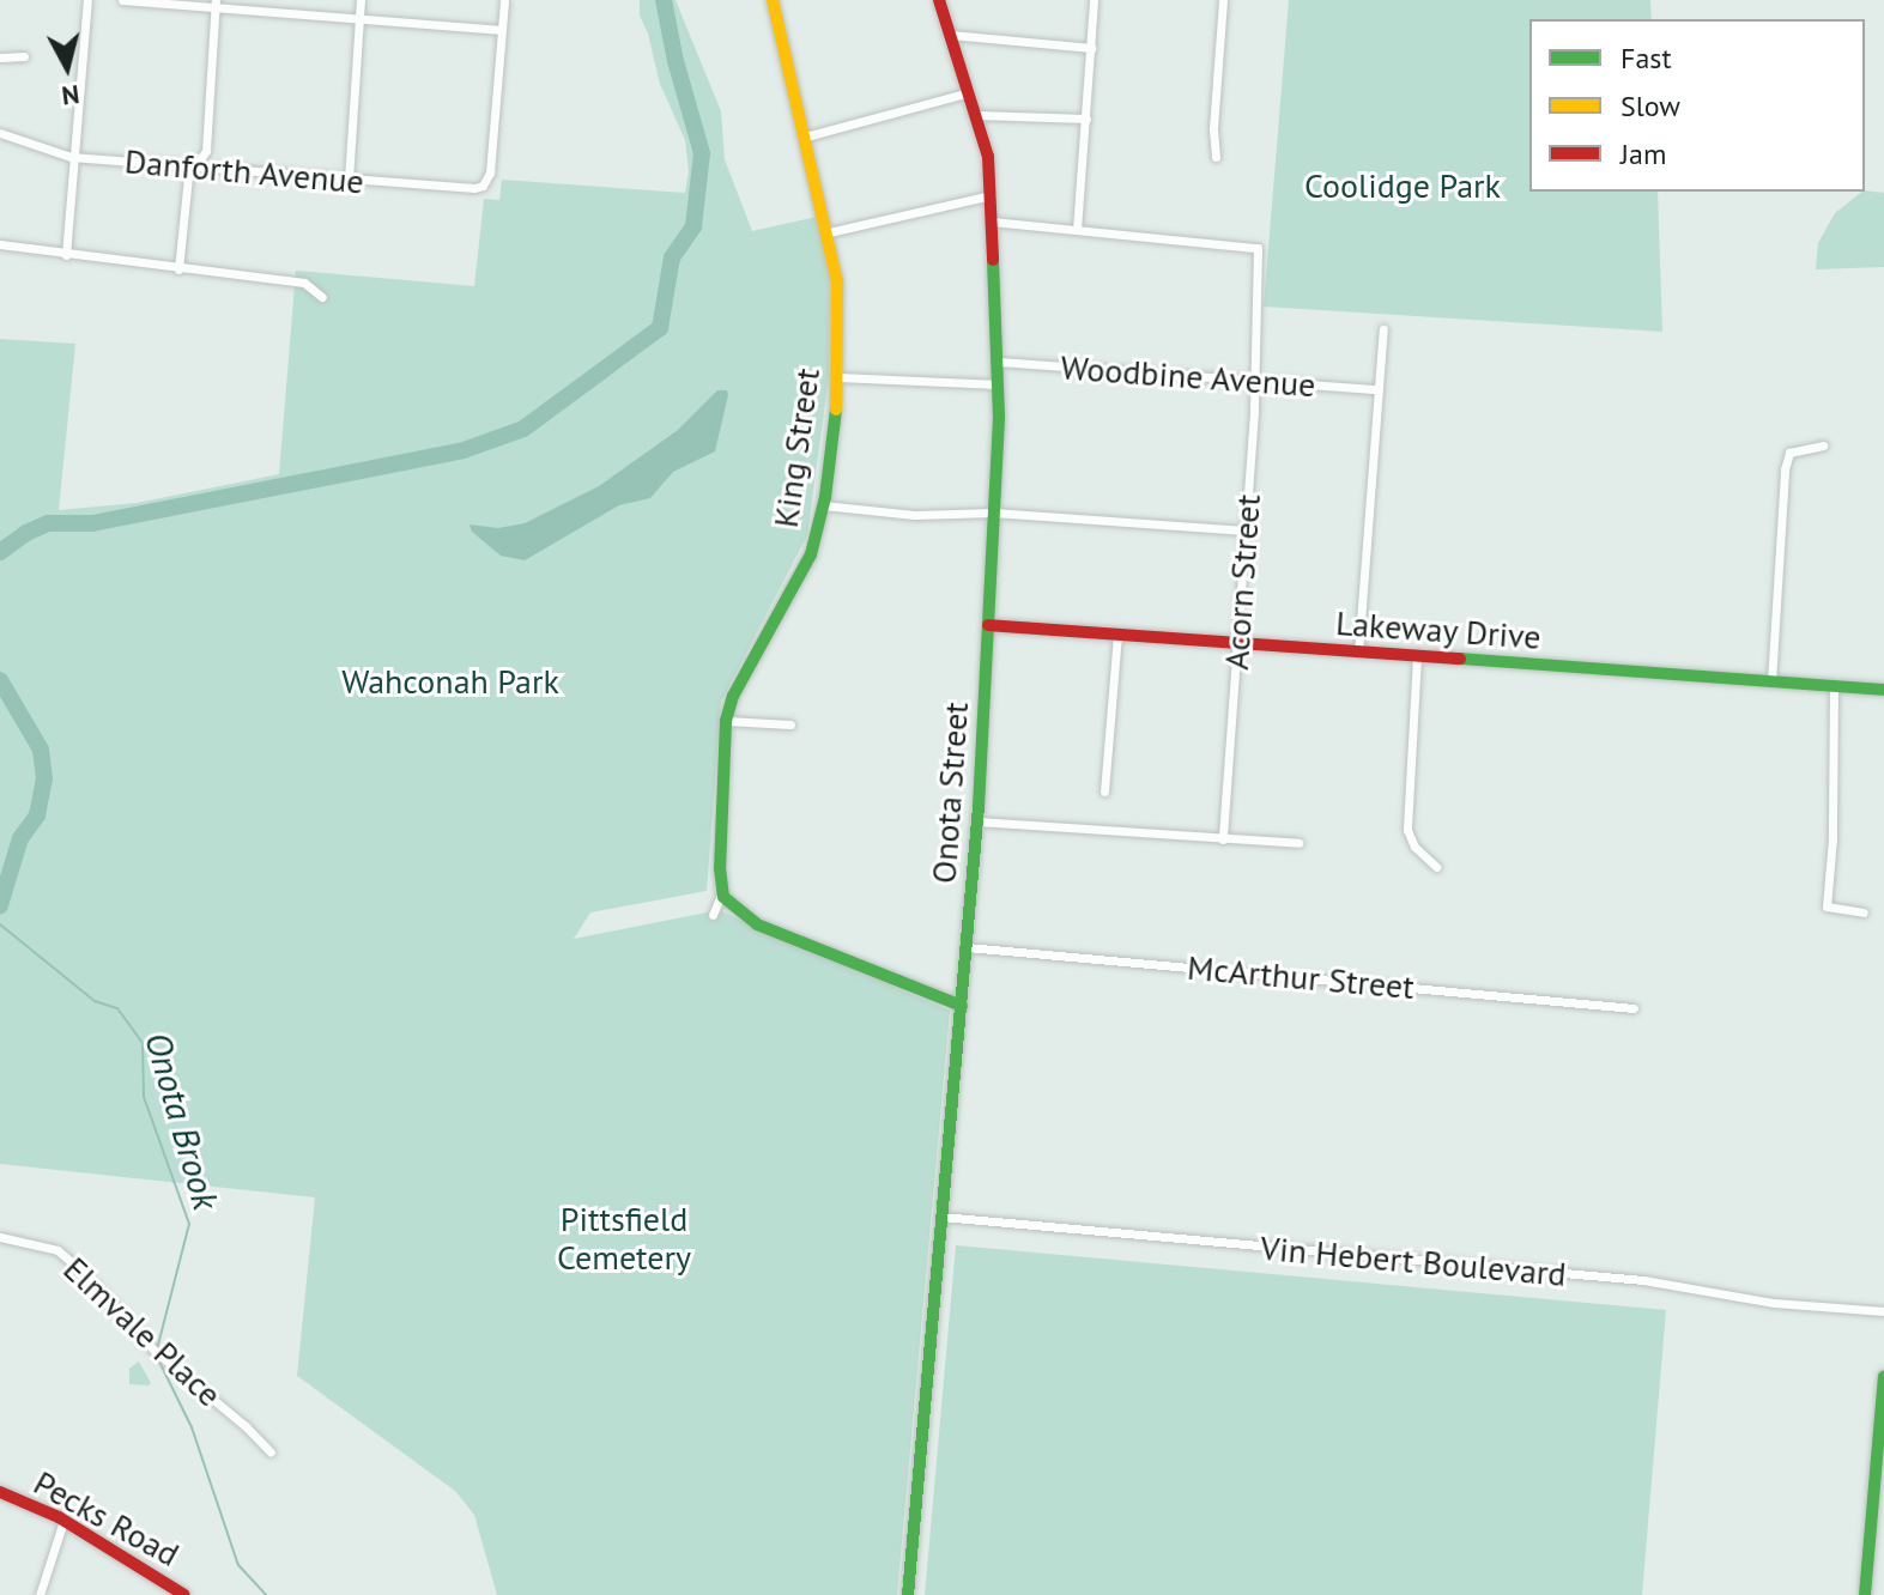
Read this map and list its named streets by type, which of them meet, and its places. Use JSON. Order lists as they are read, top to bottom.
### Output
{
  "streets": {
    "street": [
      "Danforth Avenue",
      "Woodbine Avenue",
      "King Street",
      "Acorn Street",
      "Lakeway Drive",
      "Onota Street",
      "McArthur Street",
      "Vin Hebert Boulevard",
      "Elmvale Place",
      "Pecks Road"
    ]
  },
  "crossings": [
    ["Woodbine Avenue", "Acorn Street"],
    ["Woodbine Avenue", "Onota Street"],
    ["Acorn Street", "Lakeway Drive"],
    ["Lakeway Drive", "Onota Street"],
    ["Onota Street", "McArthur Street"],
    ["Onota Street", "Vin Hebert Boulevard"]
  ],
  "water": ["Onota Brook"],
  "parks": ["Coolidge Park", "Wahconah Park", "Pittsfield Cemetery"],
  "legend": ["Fast", "Slow", "Jam"],
  "north": "bottom"
}
